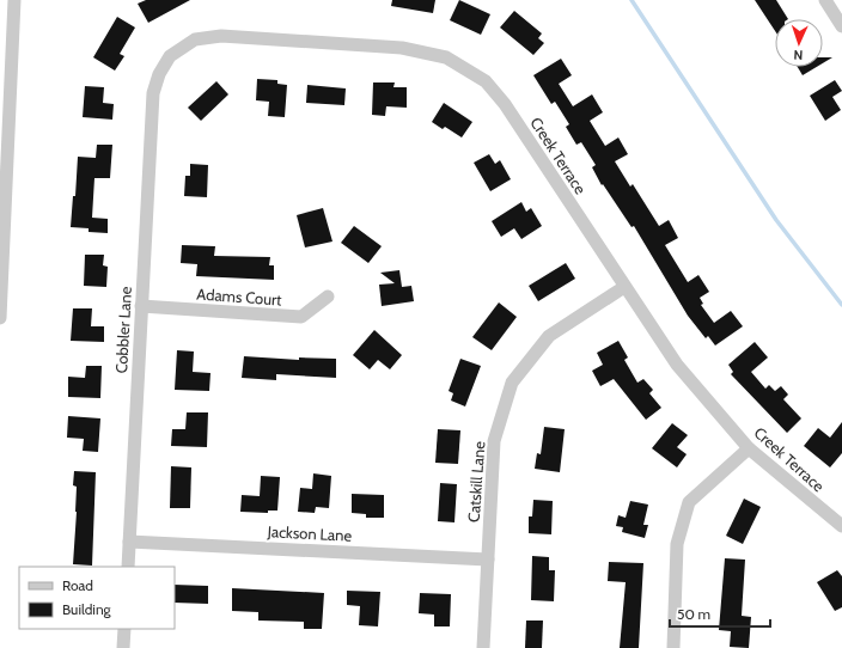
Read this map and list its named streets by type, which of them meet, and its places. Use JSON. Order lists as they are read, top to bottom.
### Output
{
  "streets": {
    "street": [
      "Creek Terrace",
      "Adams Court",
      "Cobbler Lane",
      "Catskill Lane",
      "Jackson Lane"
    ]
  },
  "crossings": [
    ["Creek Terrace", "Cobbler Lane"],
    ["Creek Terrace", "Catskill Lane"],
    ["Adams Court", "Cobbler Lane"],
    ["Cobbler Lane", "Jackson Lane"],
    ["Catskill Lane", "Jackson Lane"]
  ],
  "legend": ["Road", "Building"],
  "scale_bar": "50 m",
  "north": "bottom"
}
